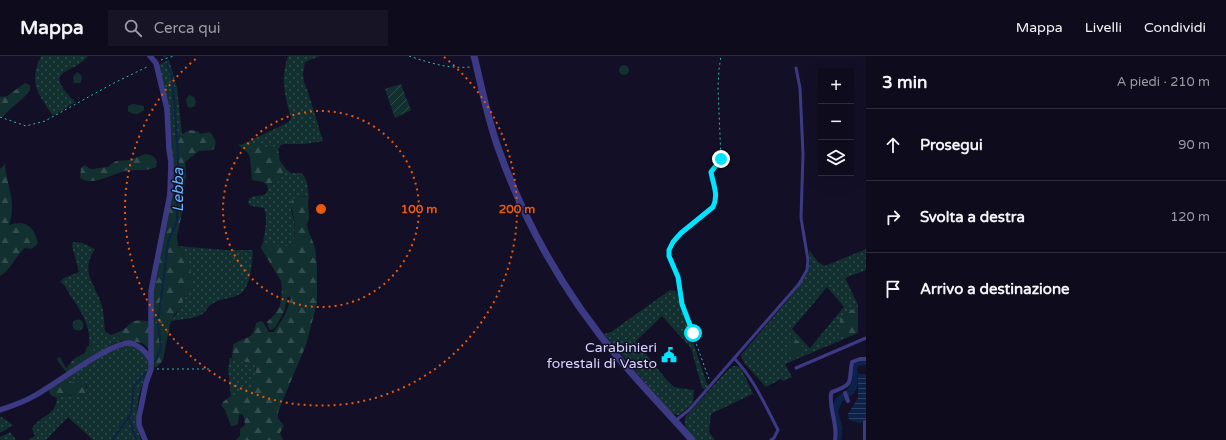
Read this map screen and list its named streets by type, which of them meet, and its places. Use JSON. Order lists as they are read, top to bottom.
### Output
{
  "water": ["Lebba"],
  "places": {
    "public building": ["Carabinieri forestali di Vasto"]
  },
  "page": {
    "header": "Mappa",
    "search": "Cerca qui",
    "nav": ["Mappa", "Livelli", "Condividi"],
    "heading": ["3 min", "A piedi · 210 m"],
    "map_buttons": ["+", "−"],
    "list": [
      ["Prosegui", "90 m"],
      ["Svolta a destra", "120 m"],
      "Arrivo a destinazione"
    ]
  },
  "rings": ["100 m", "200 m"]
}
